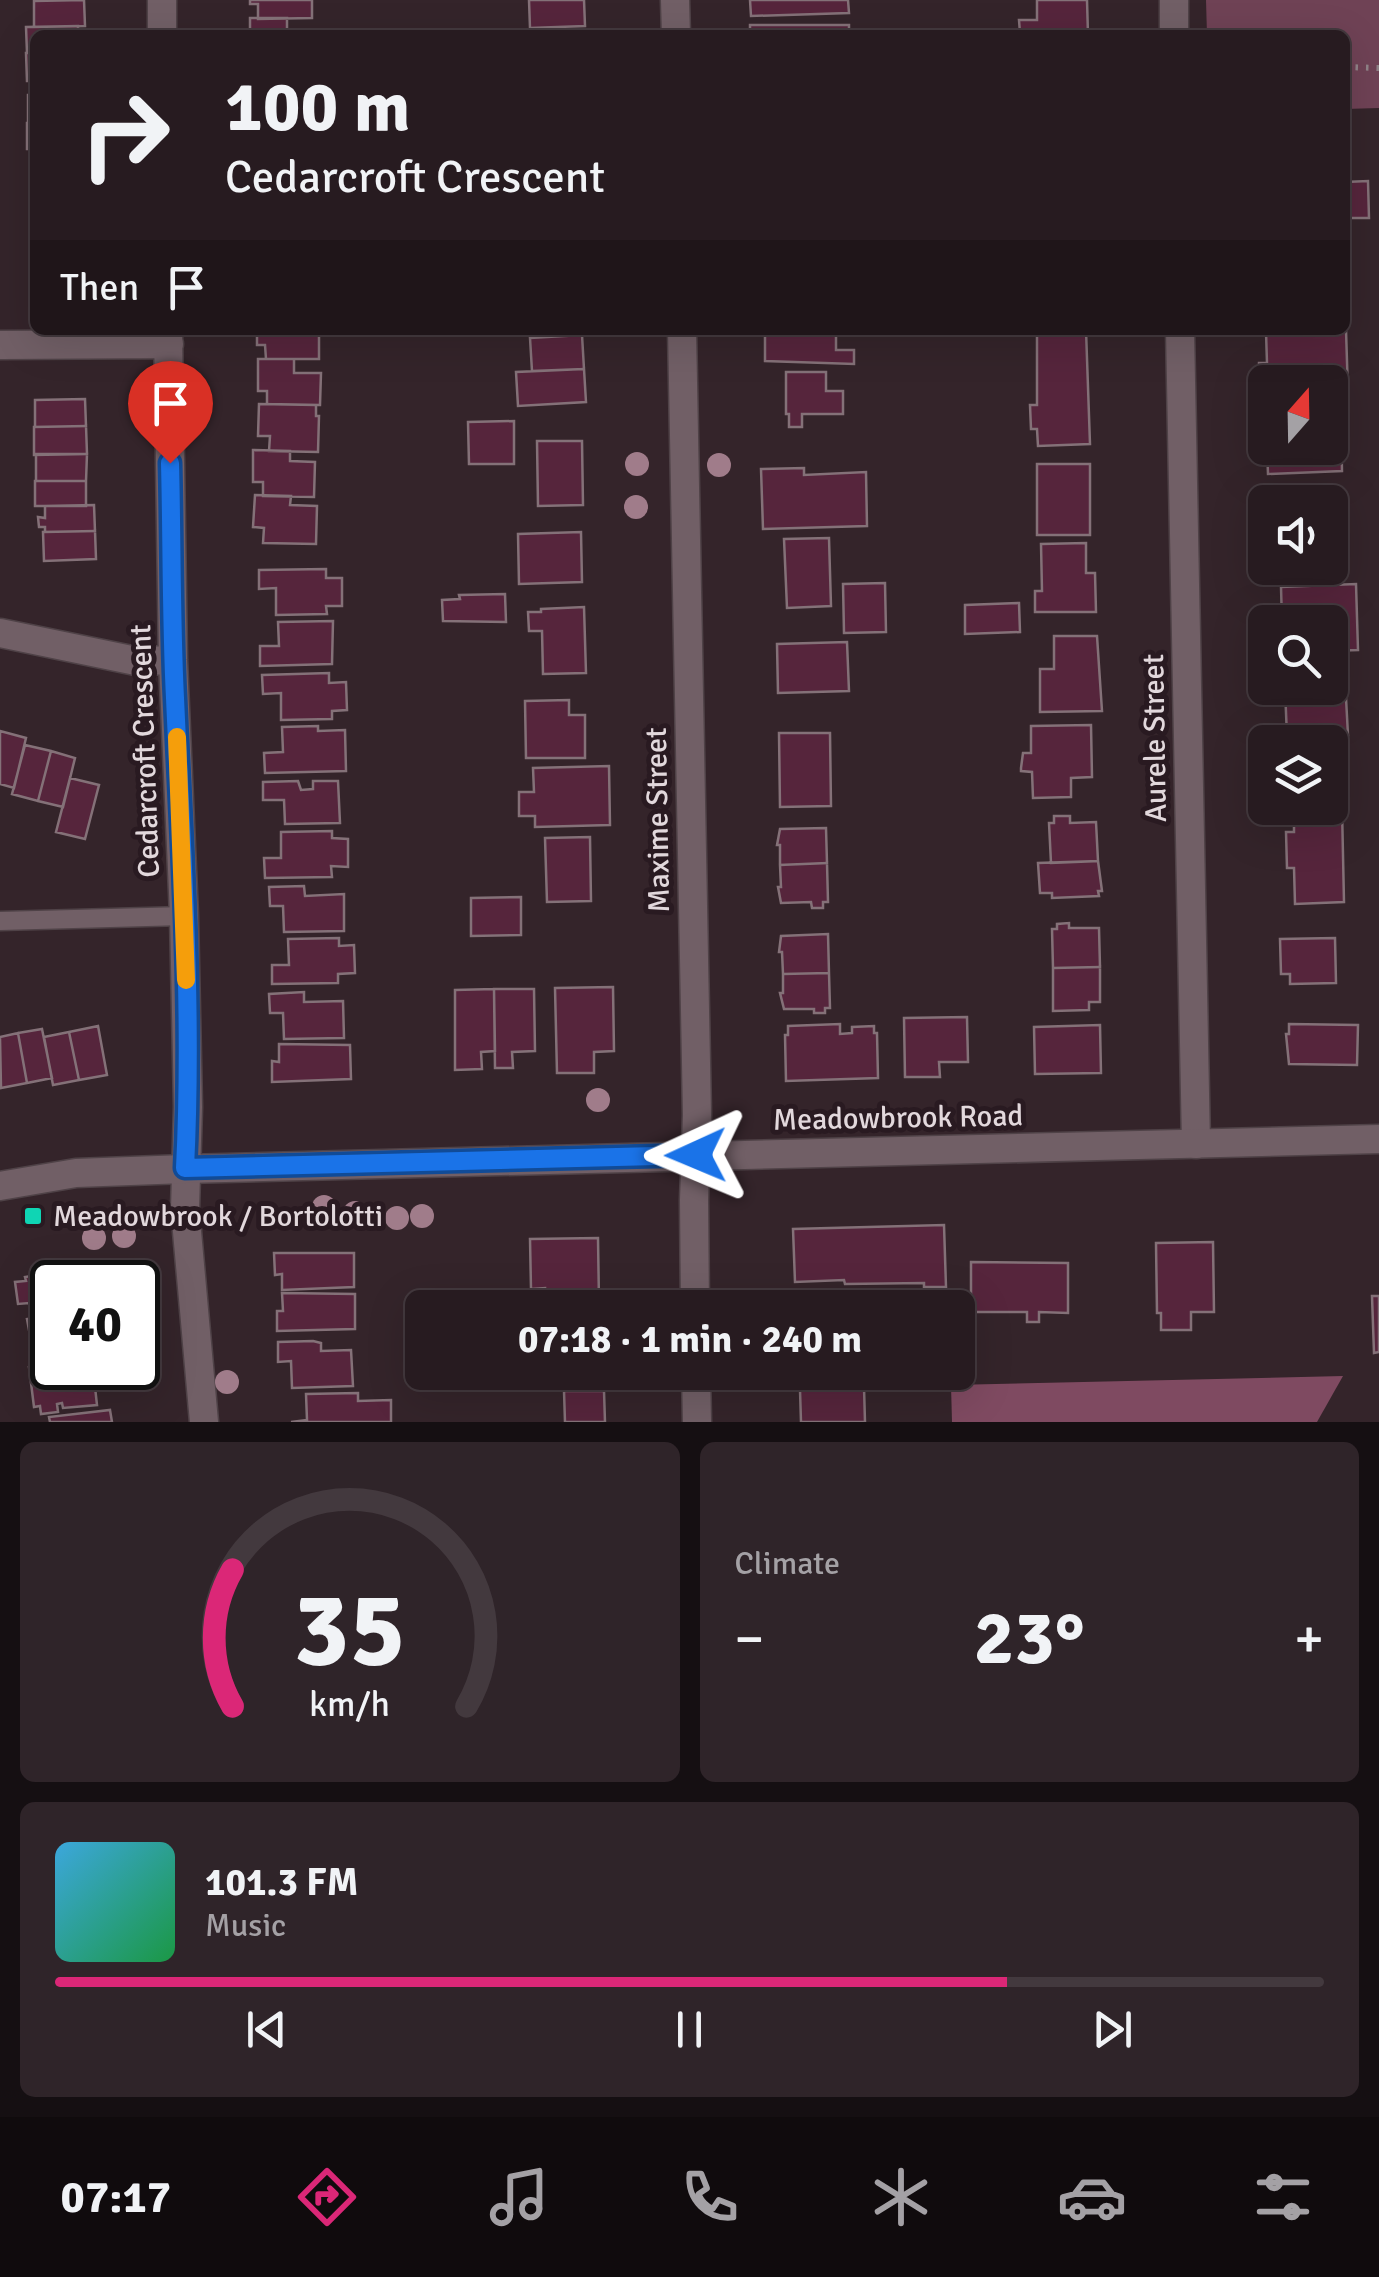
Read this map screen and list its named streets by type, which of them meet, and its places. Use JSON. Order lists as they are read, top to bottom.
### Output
{
  "streets": {
    "street": [
      "Aurele Street",
      "Cedarcroft Crescent",
      "Maxime Street",
      "Meadowbrook Road"
    ]
  },
  "crossings": [
    ["Aurele Street", "Meadowbrook Road"],
    ["Cedarcroft Crescent", "Meadowbrook Road"],
    ["Maxime Street", "Meadowbrook Road"]
  ],
  "places": {
    "transit": ["Meadowbrook / Bortolotti"]
  },
  "north": "top",
  "page": {
    "turn": ["100 m", "Cedarcroft Crescent"],
    "then": "Then",
    "limit": "40",
    "trip": "07:18 · 1 min · 240 m",
    "tile": "Climate",
    "heat": ["−", "23°", "+"],
    "song": ["101.3 FM", "Music"],
    "tabs": "07:17",
    "gauge": ["35", "km/h"]
  }
}
